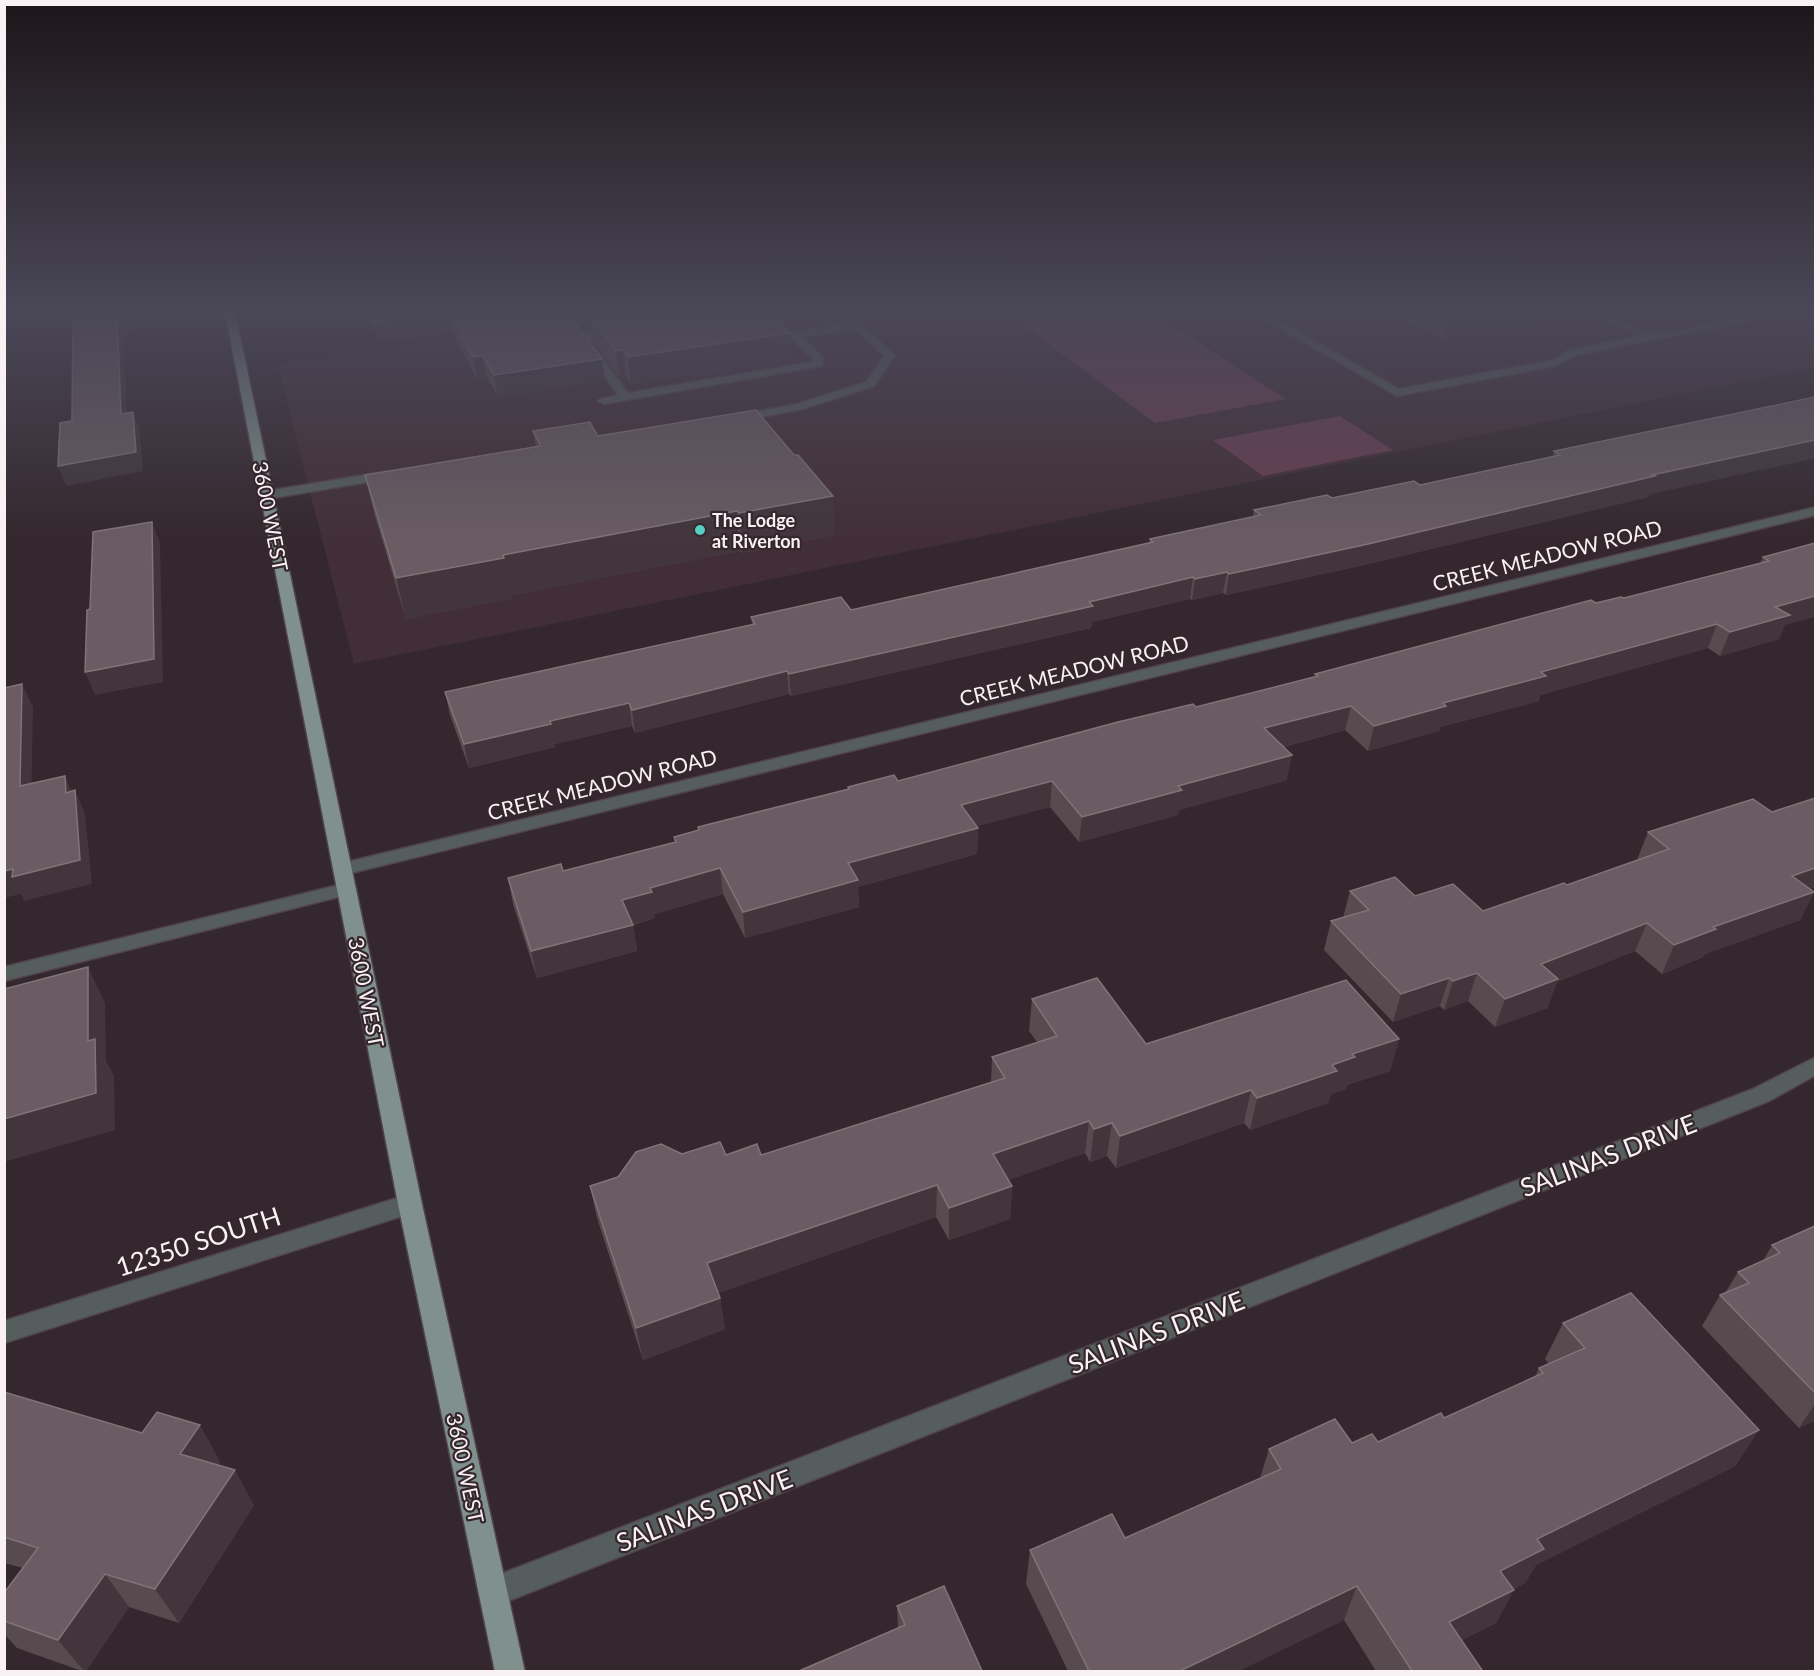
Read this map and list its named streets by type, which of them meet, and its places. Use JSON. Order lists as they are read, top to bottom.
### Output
{
  "streets": {
    "main road": ["3600 WEST"],
    "street": ["CREEK MEADOW ROAD", "SALINAS DRIVE", "12350 SOUTH"]
  },
  "crossings": [
    ["3600 WEST", "CREEK MEADOW ROAD"],
    ["3600 WEST", "SALINAS DRIVE"],
    ["3600 WEST", "12350 SOUTH"]
  ],
  "places": ["The Lodge at Riverton"]
}
